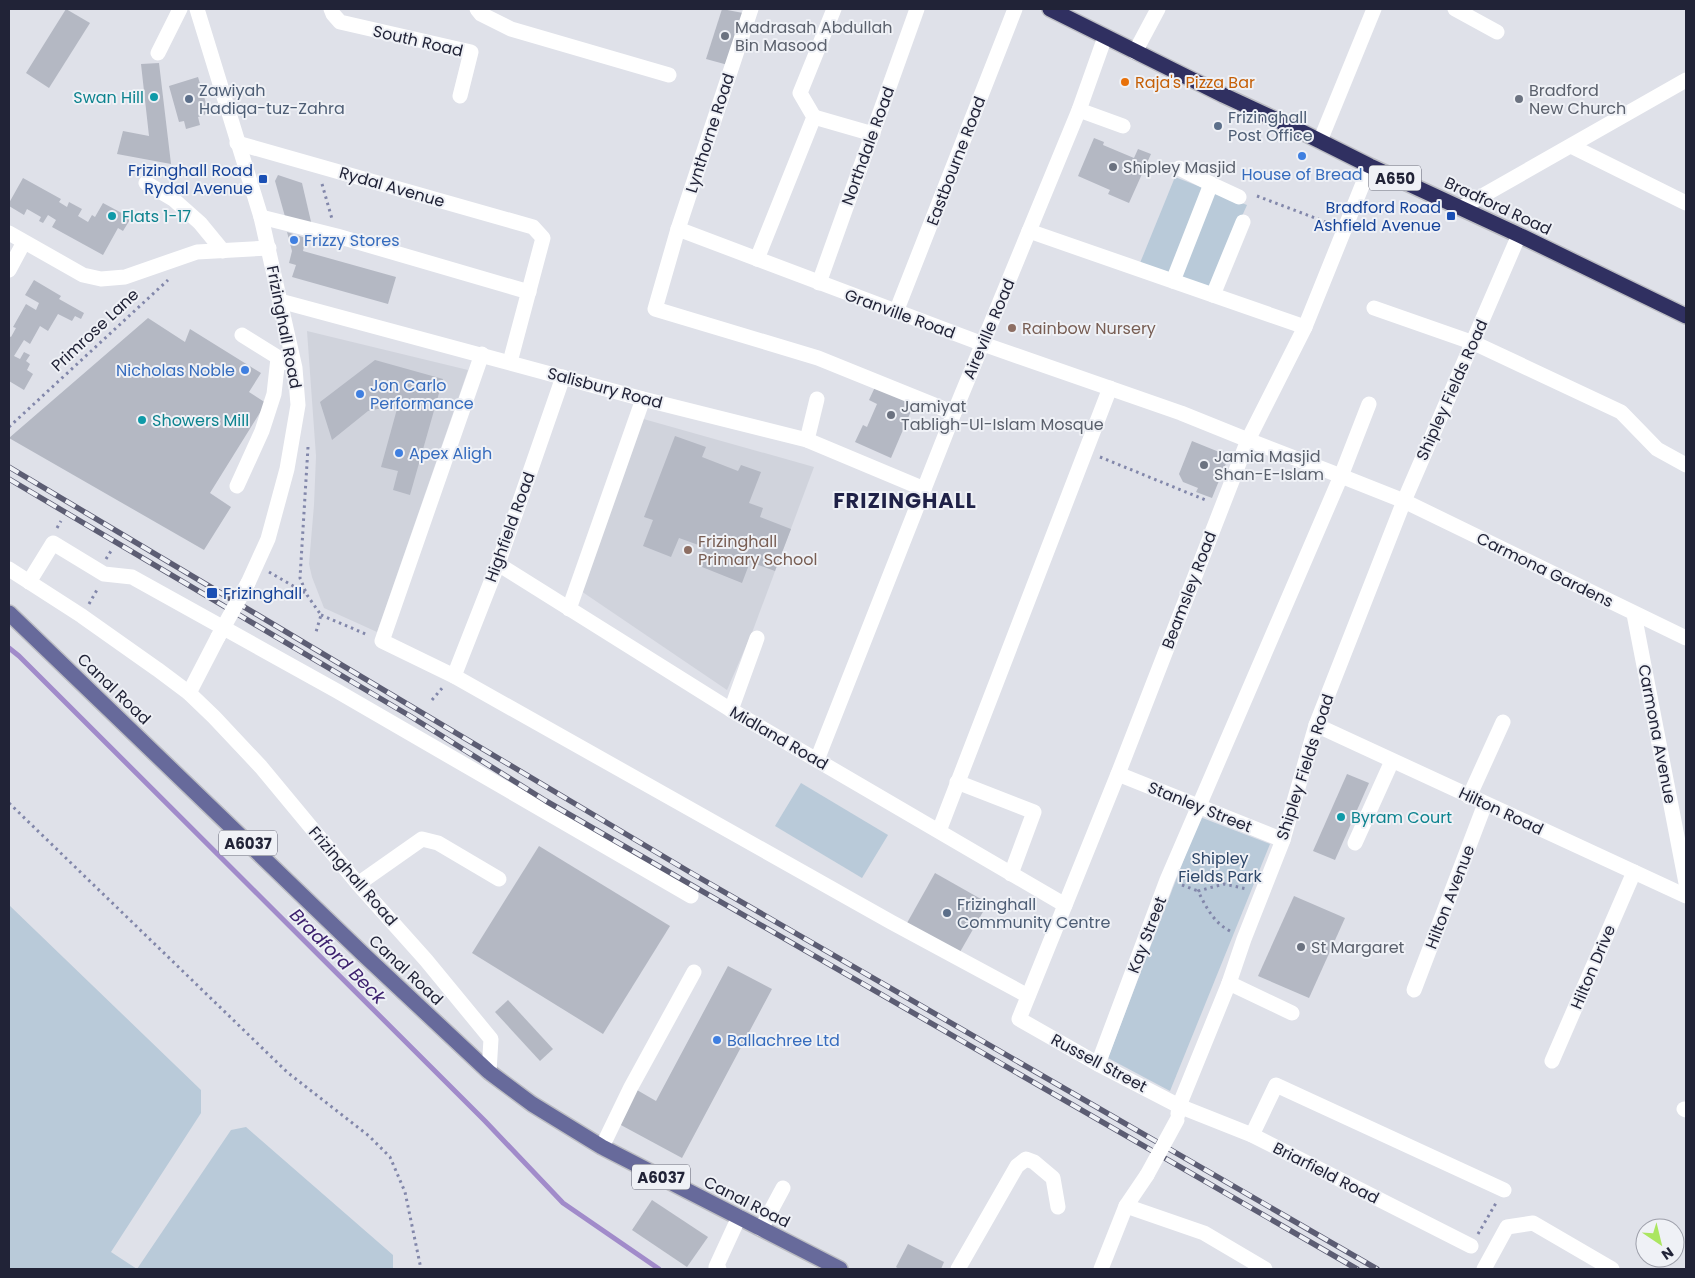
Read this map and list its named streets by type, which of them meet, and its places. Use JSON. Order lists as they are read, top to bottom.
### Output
{
  "streets": {
    "highway": ["A650", "Bradford Road"],
    "main road": ["Canal Road", "A6037"],
    "street": [
      "South Road",
      "Lynthorne Road",
      "Northdale Road",
      "Eastbourne Road",
      "Rydal Avenue",
      "Granville Road",
      "Frizinghall Road",
      "Aireville Road",
      "Salisbury Road",
      "Shipley Fields Road",
      "Highfield Road",
      "Carmona Gardens",
      "Beamsley Road",
      "Carmona Avenue",
      "Midland Road",
      "Stanley Street",
      "Hilton Road",
      "Hilton Avenue",
      "Kay Street",
      "Hilton Drive",
      "Russell Street",
      "Briarfield Road"
    ],
    "path": ["Primrose Lane"]
  },
  "crossings": [
    ["Lynthorne Road", "Granville Road"],
    ["Lynthorne Road", "Aireville Road"],
    ["Northdale Road", "Granville Road"],
    ["Eastbourne Road", "Granville Road"],
    ["A650", "Bradford Road"],
    ["A650", "Aireville Road"],
    ["Rydal Avenue", "Frizinghall Road"],
    ["Bradford Road", "Aireville Road"],
    ["Bradford Road", "Shipley Fields Road"],
    ["Bradford Road", "Beamsley Road"],
    ["Granville Road", "Aireville Road"],
    ["Granville Road", "Shipley Fields Road"],
    ["Granville Road", "Carmona Gardens"],
    ["Granville Road", "Beamsley Road"],
    ["Granville Road", "Kay Street"],
    ["Frizinghall Road", "Salisbury Road"],
    ["Frizinghall Road", "Canal Road"],
    ["Aireville Road", "Salisbury Road"],
    ["Aireville Road", "Midland Road"],
    ["Salisbury Road", "Highfield Road"],
    ["Shipley Fields Road", "Carmona Gardens"],
    ["Shipley Fields Road", "Stanley Street"],
    ["Shipley Fields Road", "Hilton Road"],
    ["Shipley Fields Road", "Russell Street"],
    ["Shipley Fields Road", "Briarfield Road"],
    ["Highfield Road", "Midland Road"],
    ["Carmona Gardens", "Carmona Avenue"],
    ["Beamsley Road", "Midland Road"],
    ["Beamsley Road", "Stanley Street"],
    ["Beamsley Road", "Russell Street"],
    ["Stanley Street", "Kay Street"],
    ["Hilton Road", "Hilton Avenue"],
    ["Hilton Road", "Hilton Drive"],
    ["Kay Street", "Russell Street"],
    ["Russell Street", "Briarfield Road"]
  ],
  "districts": ["FRIZINGHALL"],
  "water": ["Bradford Beck"],
  "parks": ["Shipley Fields Park"],
  "places": {
    "other": [
      "Madrasah Abdullah Bin Masood",
      "Raja's Pizza Bar",
      "Swan Hill",
      "Zawiyah Hadiqa-tuz-Zahra",
      "Bradford New Church",
      "Frizinghall Post Office",
      "House of Bread",
      "Shipley Masjid",
      "Flats 1-17",
      "Frizzy Stores",
      "Rainbow Nursery",
      "Nicholas Noble",
      "Jon Carlo Performance",
      "Jamiyat Tabligh-Ul-Islam Mosque",
      "Showers Mill",
      "Apex Aligh",
      "Jamia Masjid Shan-E-Islam",
      "Frizinghall Primary School",
      "Byram Court",
      "Frizinghall Community Centre",
      "St Margaret",
      "Ballachree Ltd"
    ],
    "transit": ["Frizinghall Road Rydal Avenue", "Bradford Road Ashfield Avenue", "Frizinghall"]
  },
  "north": "bottom right"
}
